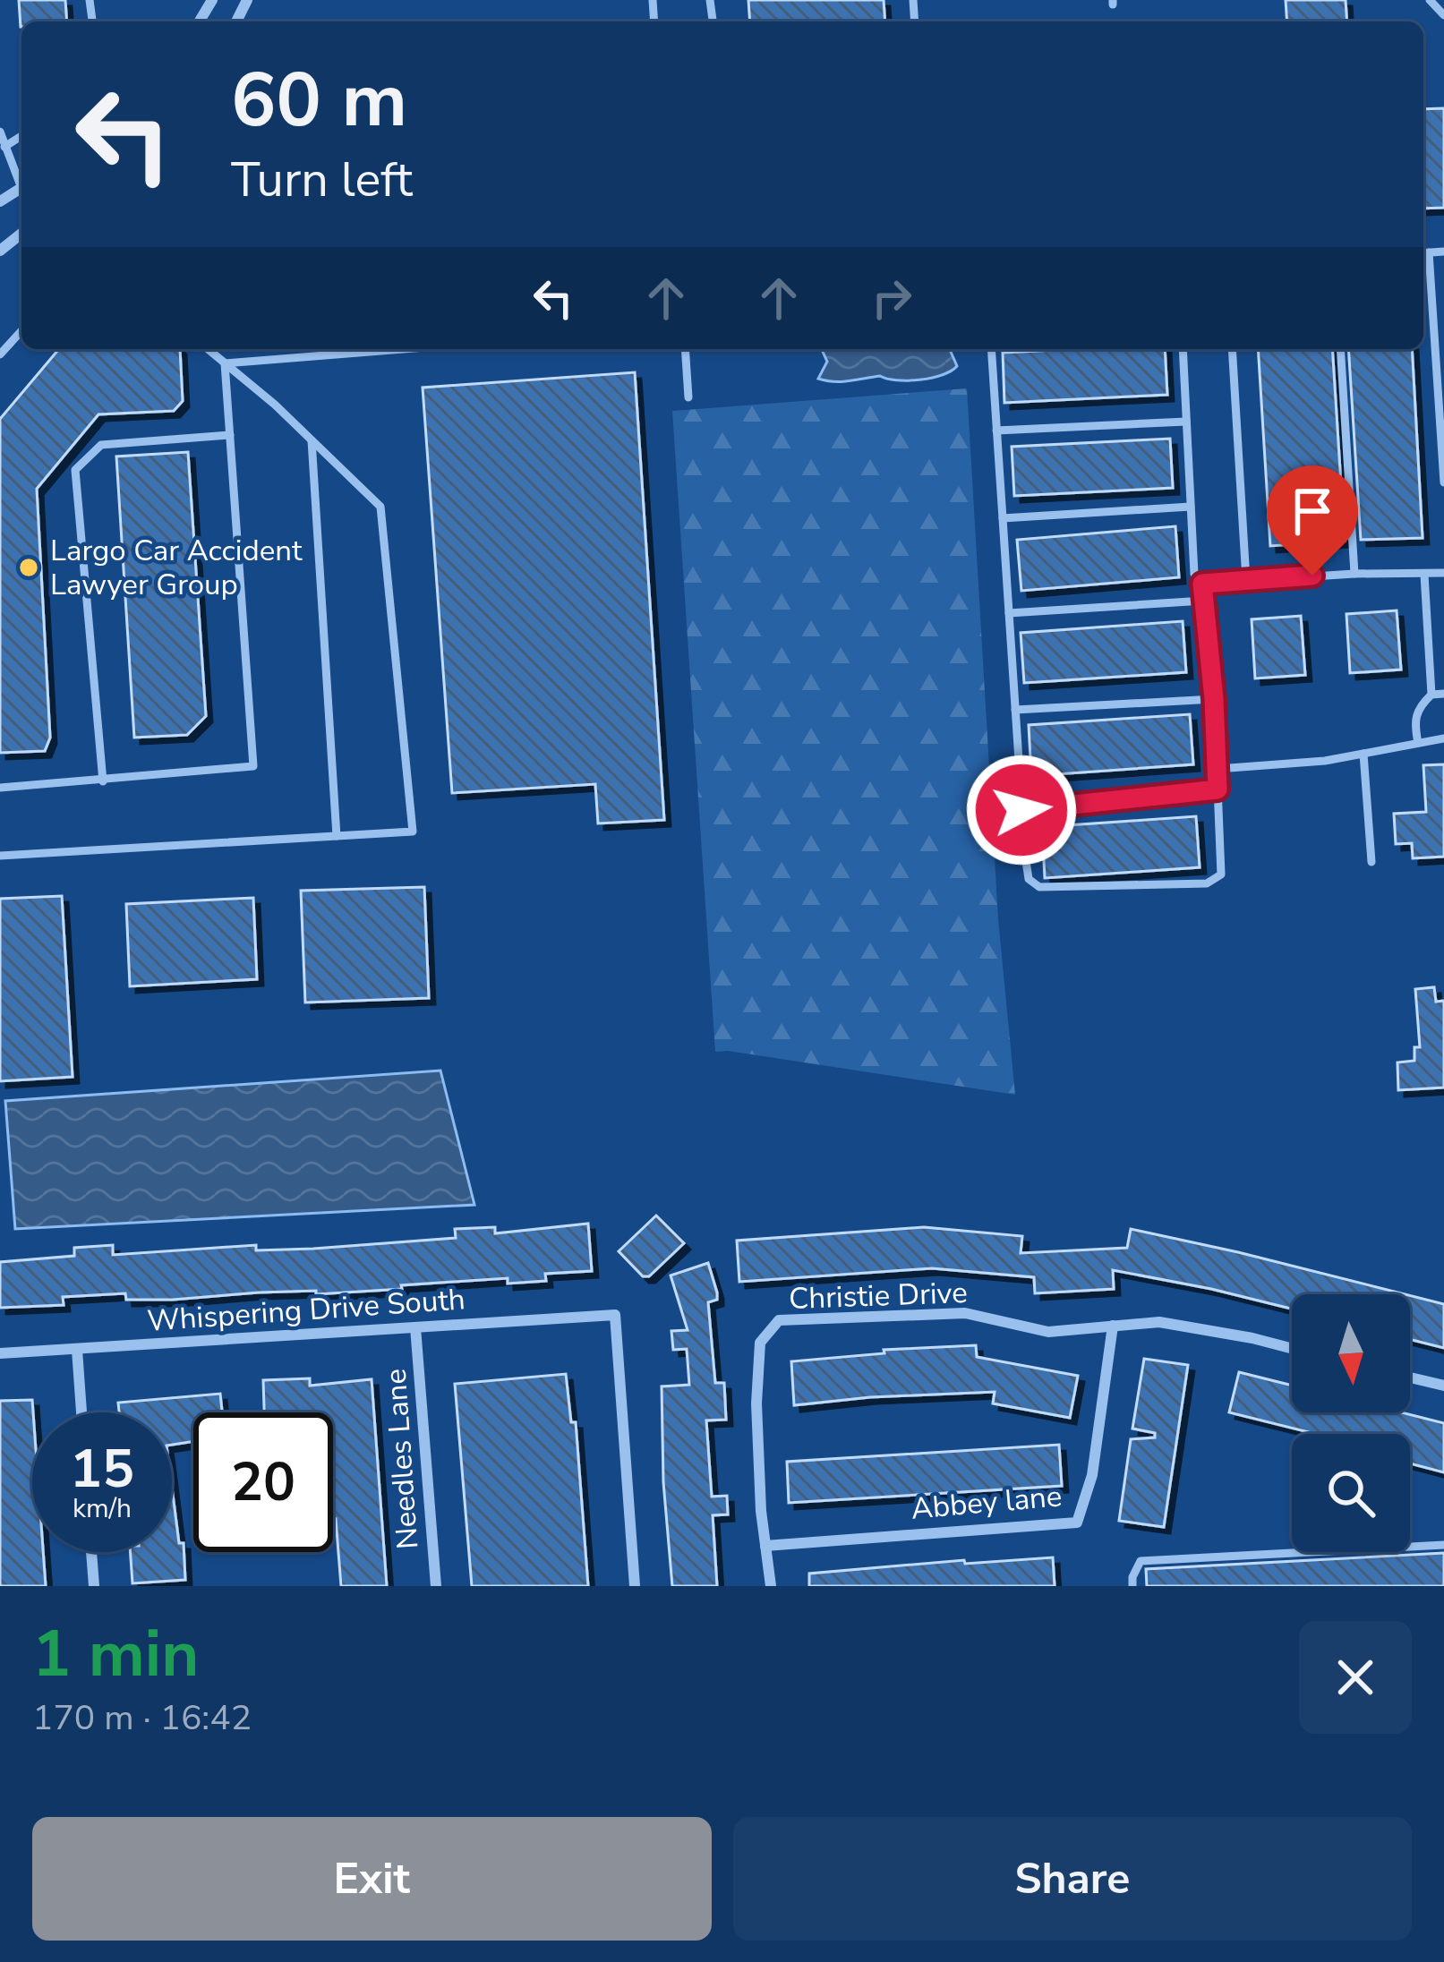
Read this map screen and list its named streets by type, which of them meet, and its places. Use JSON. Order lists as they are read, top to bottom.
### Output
{
  "streets": {
    "street": [
      "Christie Drive",
      "Whispering Drive South",
      "Needles Lane",
      "Abbey lane"
    ]
  },
  "crossings": [
    ["Christie Drive", "Abbey lane"],
    ["Whispering Drive South", "Needles Lane"]
  ],
  "places": ["Largo Car Accident Lawyer Group"],
  "north": "bottom",
  "page": {
    "turn": ["60 m", "Turn left"],
    "speed": "15 km/h",
    "limit": "20",
    "heading": ["1 min", "170 m · 16:42"],
    "buttons": ["Exit", "Share"]
  }
}
